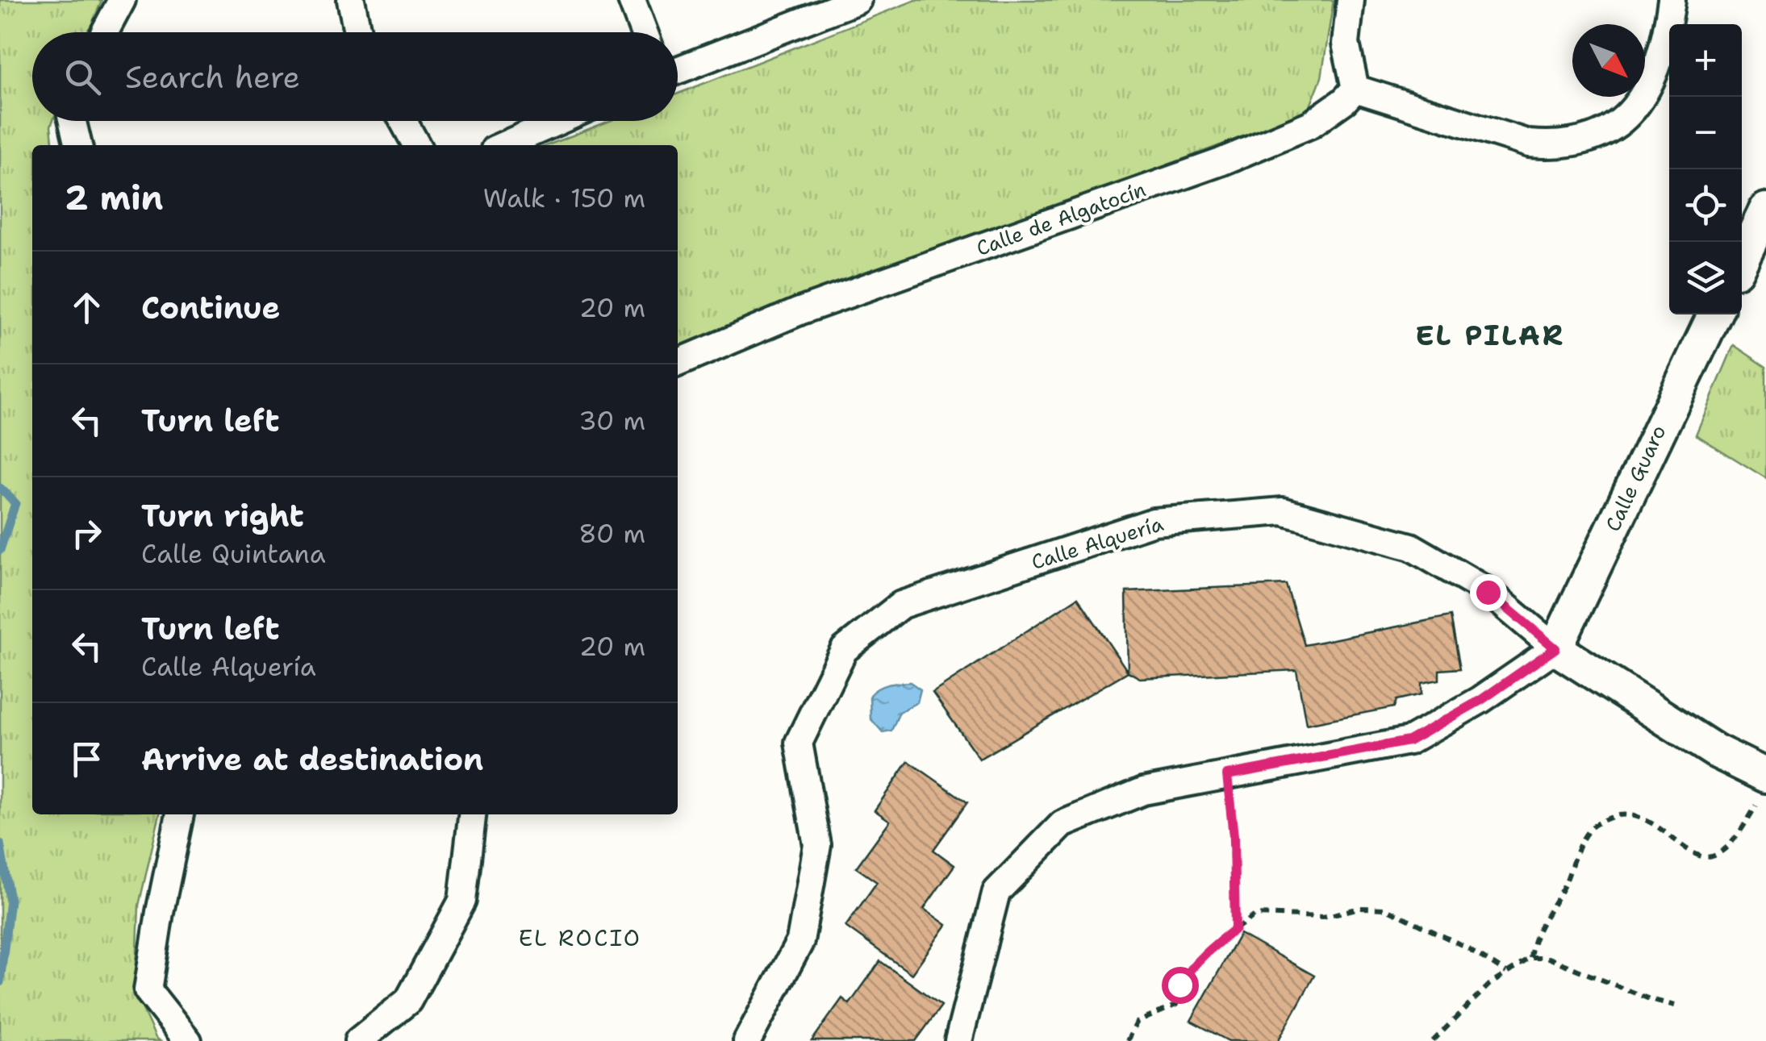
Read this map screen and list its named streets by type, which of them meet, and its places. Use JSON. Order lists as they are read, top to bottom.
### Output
{
  "streets": {
    "street": ["Calle de Algatocín", "Calle Guaro", "Calle Alquería"]
  },
  "crossings": [
    ["Calle Guaro", "Calle Alquería"]
  ],
  "districts": ["EL PILAR", "EL ROCIO"],
  "north": "bottom right",
  "page": {
    "map_buttons": ["+", "−"],
    "search": "Search here",
    "heading": ["2 min", "Walk · 150 m"],
    "list": [
      ["Continue", "20 m"],
      ["Turn left", "30 m"],
      ["Turn right", "Calle Quintana", "80 m"],
      ["Turn left", "Calle Alquería", "20 m"],
      "Arrive at destination"
    ]
  }
}
